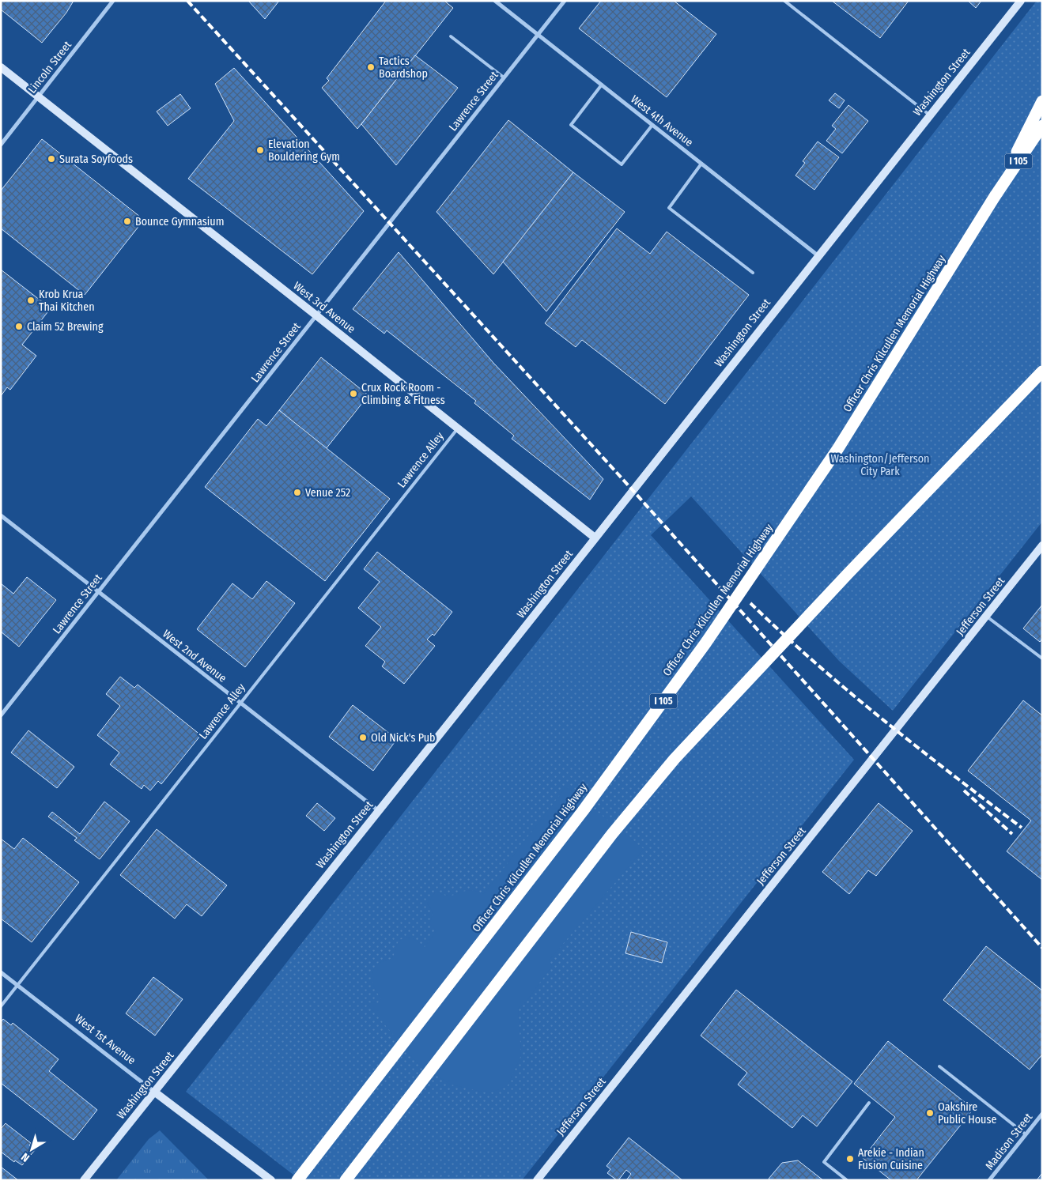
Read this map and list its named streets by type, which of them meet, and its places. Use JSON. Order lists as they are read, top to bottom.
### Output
{
  "streets": {
    "highway": ["I 105", "Officer Chris Kilcullen Memorial Highway"],
    "street": [
      "Lincoln Street",
      "Washington Street",
      "Lawrence Street",
      "West 4th Avenue",
      "West 3rd Avenue",
      "Jefferson Street",
      "West 2nd Avenue",
      "West 1st Avenue",
      "Madison Street"
    ],
    "lane": ["Lawrence Alley"]
  },
  "crossings": [
    ["Lincoln Street", "West 3rd Avenue"],
    ["Washington Street", "West 4th Avenue"],
    ["Washington Street", "West 3rd Avenue"],
    ["Washington Street", "West 2nd Avenue"],
    ["Washington Street", "West 1st Avenue"],
    ["Lawrence Street", "West 4th Avenue"],
    ["Lawrence Street", "West 3rd Avenue"],
    ["Lawrence Street", "West 2nd Avenue"],
    ["West 3rd Avenue", "Lawrence Alley"],
    ["Lawrence Alley", "West 2nd Avenue"],
    ["Lawrence Alley", "West 1st Avenue"]
  ],
  "parks": ["Washington/Jefferson City Park"],
  "places": [
    "Tactics Boardshop",
    "Elevation Bouldering Gym",
    "Surata Soyfoods",
    "Bounce Gymnasium",
    "Krob Krua Thai Kitchen",
    "Claim 52 Brewing",
    "Crux Rock Room - Climbing & Fitness",
    "Venue 252",
    "Old Nick's Pub",
    "Oakshire Public House",
    "Arekie - Indian Fusion Cuisine"
  ],
  "north": "bottom left"
}
